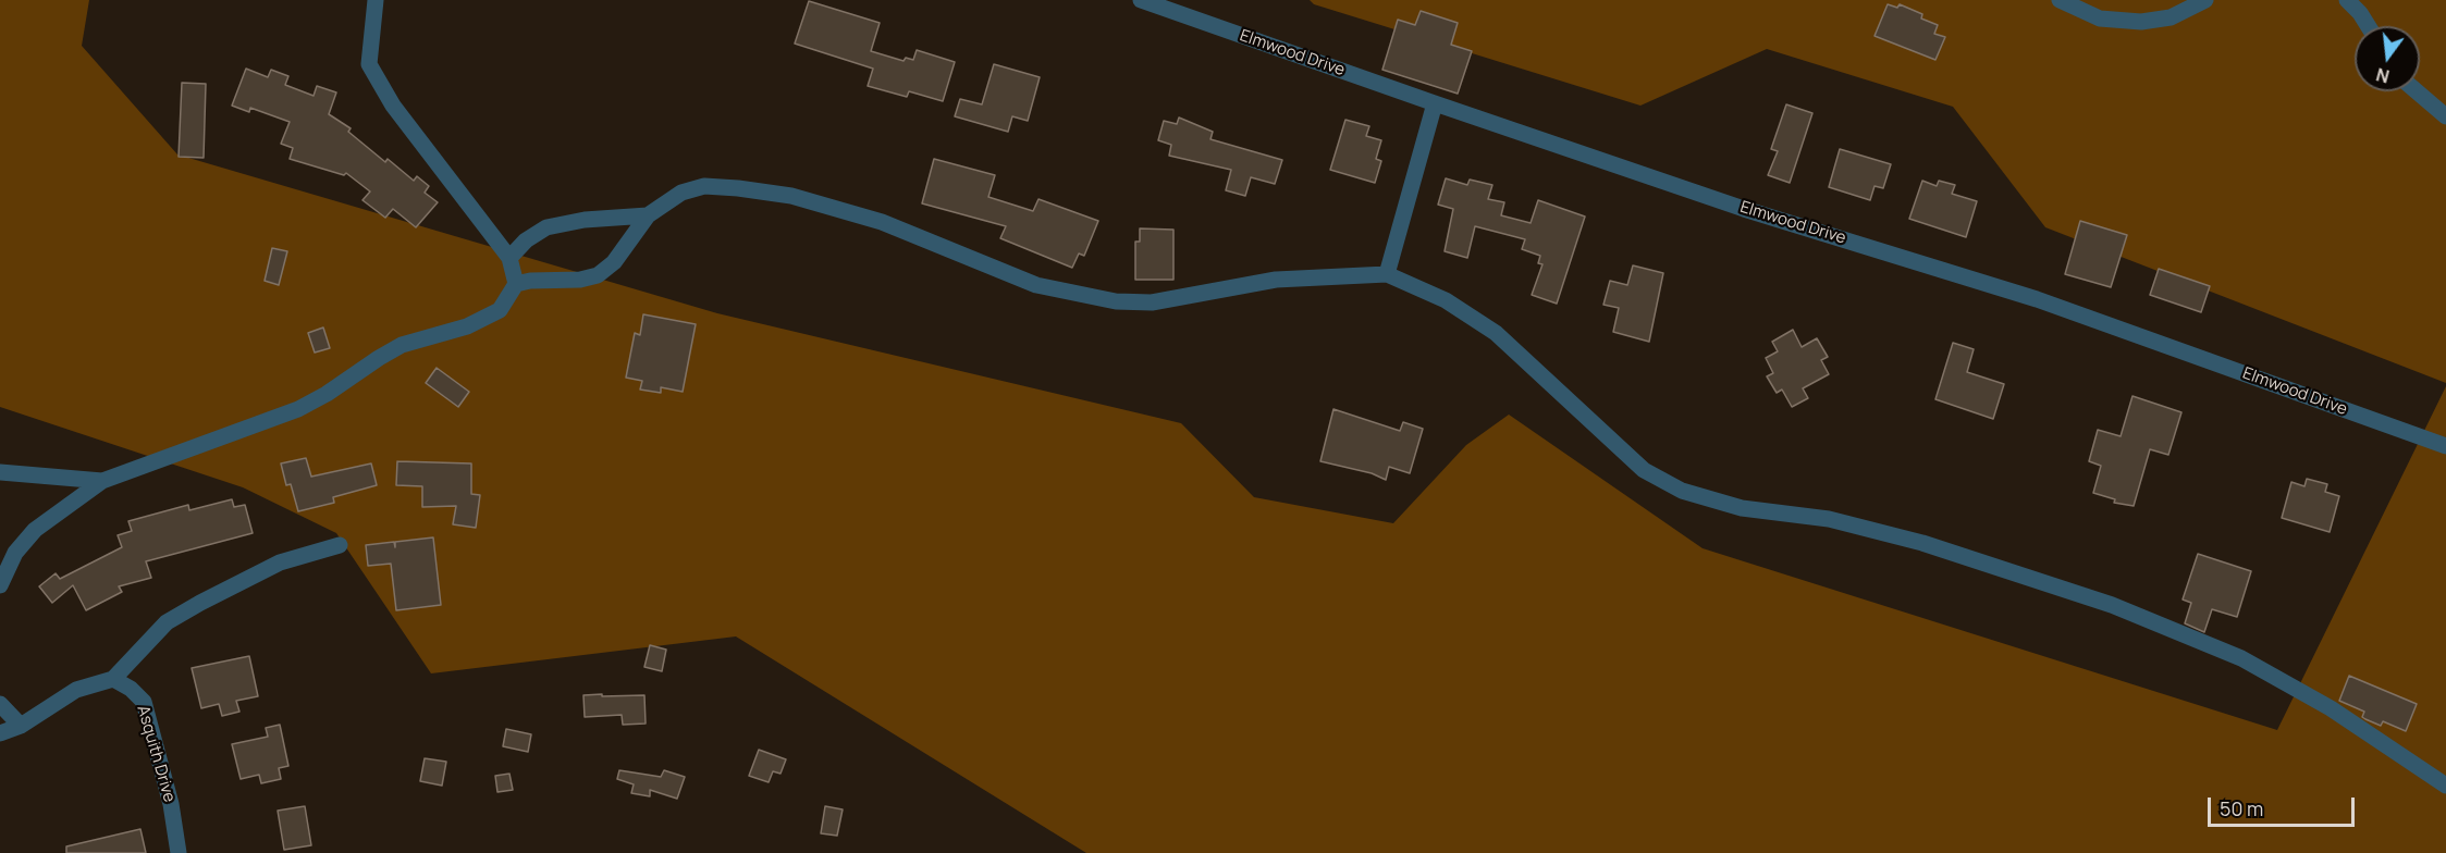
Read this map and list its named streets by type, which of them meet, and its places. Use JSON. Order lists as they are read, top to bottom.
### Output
{
  "streets": {
    "street": ["Elmwood Drive", "Asquith Drive"]
  },
  "scale_bar": "50 m",
  "north": "bottom"
}
